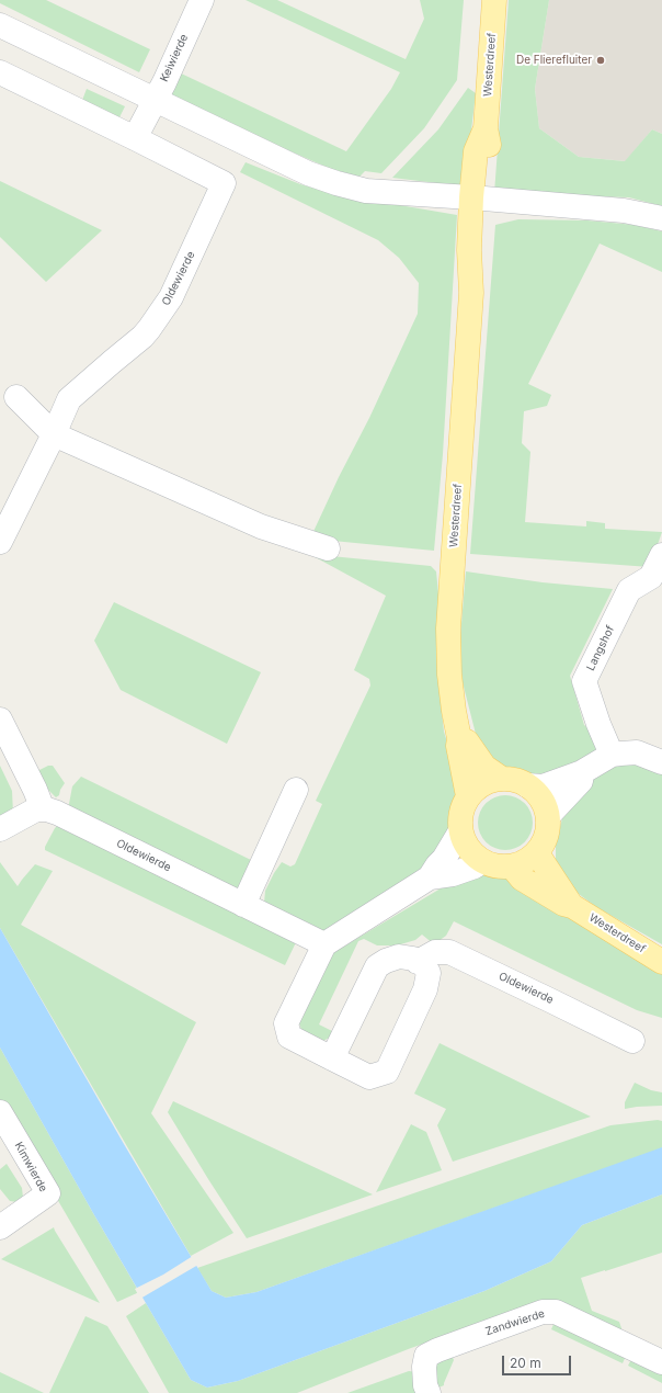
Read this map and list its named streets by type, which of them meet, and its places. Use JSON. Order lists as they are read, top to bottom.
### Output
{
  "streets": {
    "main road": ["Westerdreef"],
    "street": [
      "Keiwierde",
      "Oldewierde",
      "Langshof",
      "Kimwierde",
      "Zandwierde"
    ]
  },
  "places": ["De Flierefluiter"],
  "scale_bar": "20 m"
}
